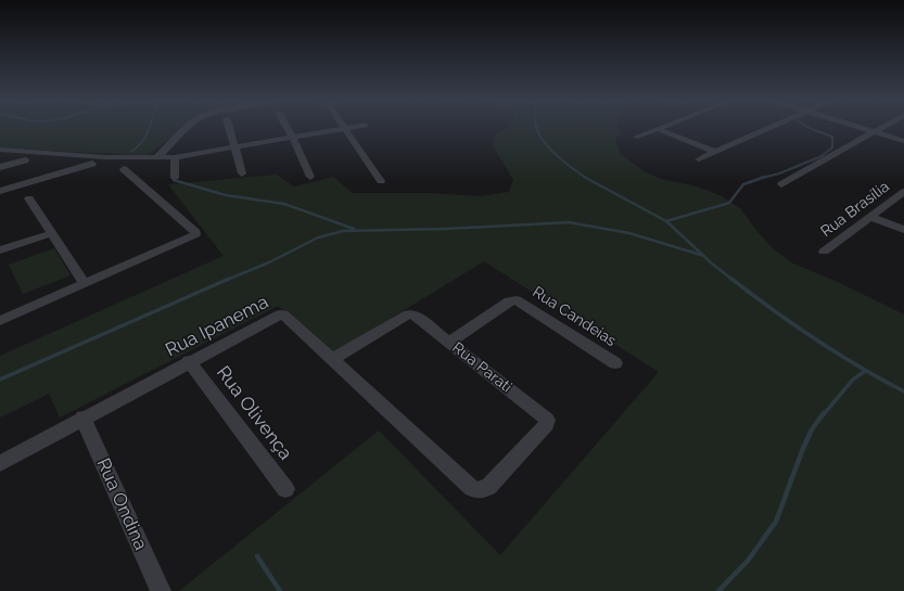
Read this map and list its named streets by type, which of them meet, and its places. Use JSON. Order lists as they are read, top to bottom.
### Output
{
  "streets": {
    "street": [
      "Rua Brasília",
      "Rua Candeias",
      "Rua Ipanema",
      "Rua Parati",
      "Rua Olivença",
      "Rua Ondina"
    ]
  },
  "crossings": [
    ["Rua Candeias", "Rua Parati"],
    ["Rua Ipanema", "Rua Parati"],
    ["Rua Ipanema", "Rua Olivença"],
    ["Rua Ipanema", "Rua Ondina"]
  ]
}
